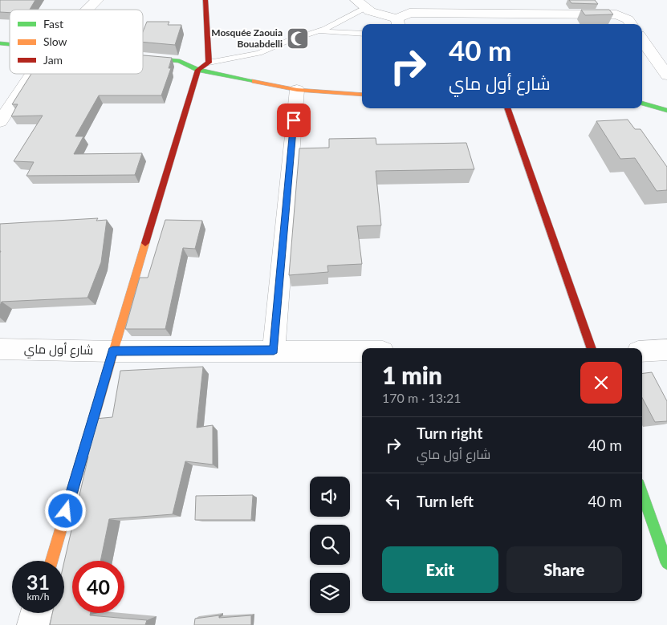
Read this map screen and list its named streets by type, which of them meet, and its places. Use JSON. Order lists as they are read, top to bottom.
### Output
{
  "streets": {
    "street": ["شارع أول ماي"]
  },
  "places": {
    "mosque": ["Mosquée Zaouia Bouabdelli"]
  },
  "legend": ["Fast", "Slow", "Jam"],
  "page": {
    "turn": ["40 m", "شارع أول ماي"],
    "heading": ["1 min", "170 m · 13:21"],
    "list": [
      {
        "name": "Turn right",
        "note": "شارع أول ماي",
        "value": "40 m"
      },
      {
        "name": "Turn left",
        "value": "40 m"
      }
    ],
    "buttons": ["Exit", "Share"],
    "speed": "31 km/h",
    "limit": "40"
  }
}
